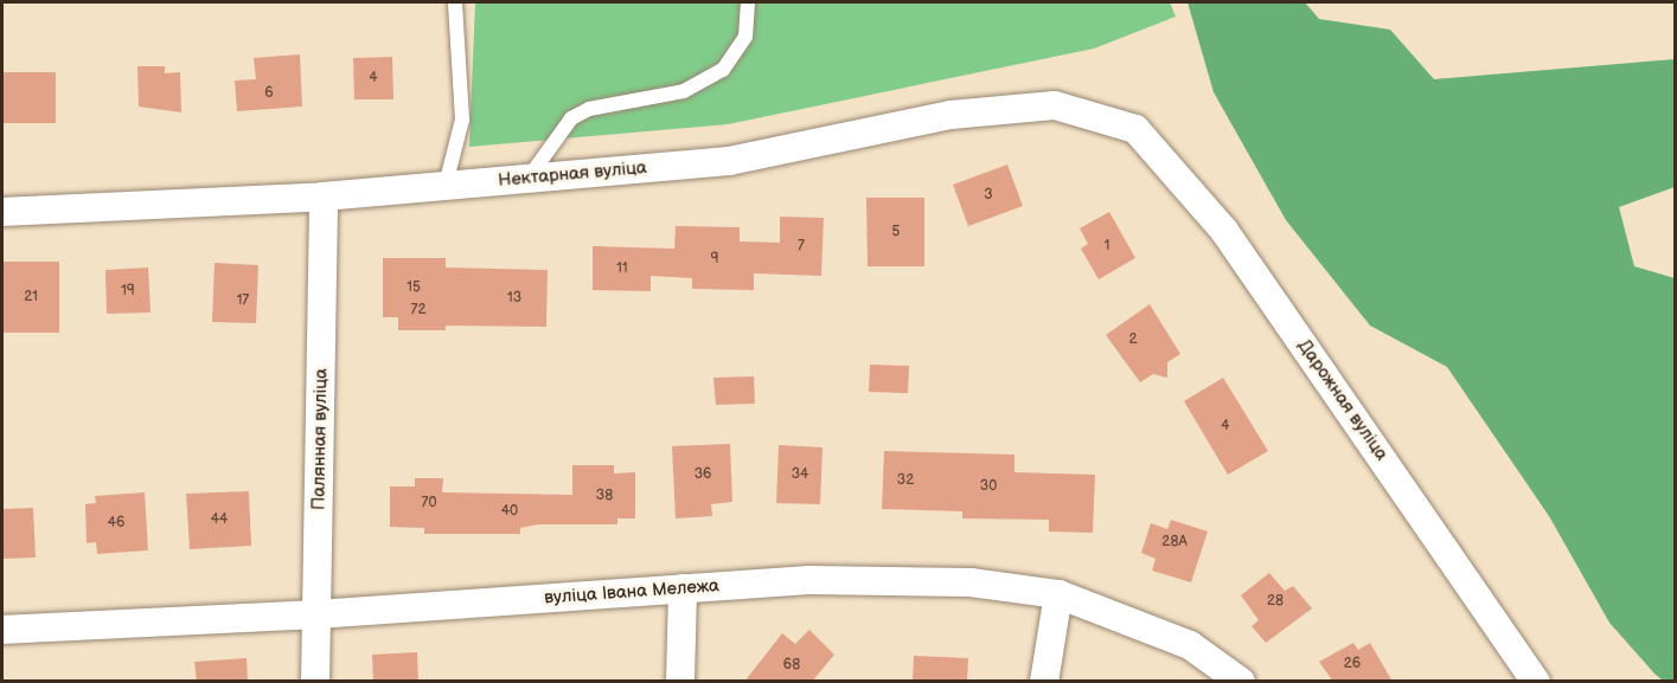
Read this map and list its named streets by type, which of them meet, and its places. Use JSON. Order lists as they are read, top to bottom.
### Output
{
  "streets": {
    "street": [
      "Нектарная вуліца",
      "Дарожная вуліца",
      "Палянная вуліца",
      "вуліца Івана Мележа"
    ]
  },
  "crossings": [
    ["Нектарная вуліца", "Дарожная вуліца"],
    ["Нектарная вуліца", "Палянная вуліца"],
    ["Палянная вуліца", "вуліца Івана Мележа"]
  ],
  "house_numbers": [
    "4",
    "6",
    "3",
    "5",
    "7",
    "1",
    "9",
    "11",
    "15",
    "19",
    "21",
    "13",
    "17",
    "72",
    "2",
    "4",
    "36",
    "34",
    "32",
    "30",
    "38",
    "70",
    "40",
    "44",
    "46",
    "28А",
    "28",
    "26",
    "68"
  ]
}
